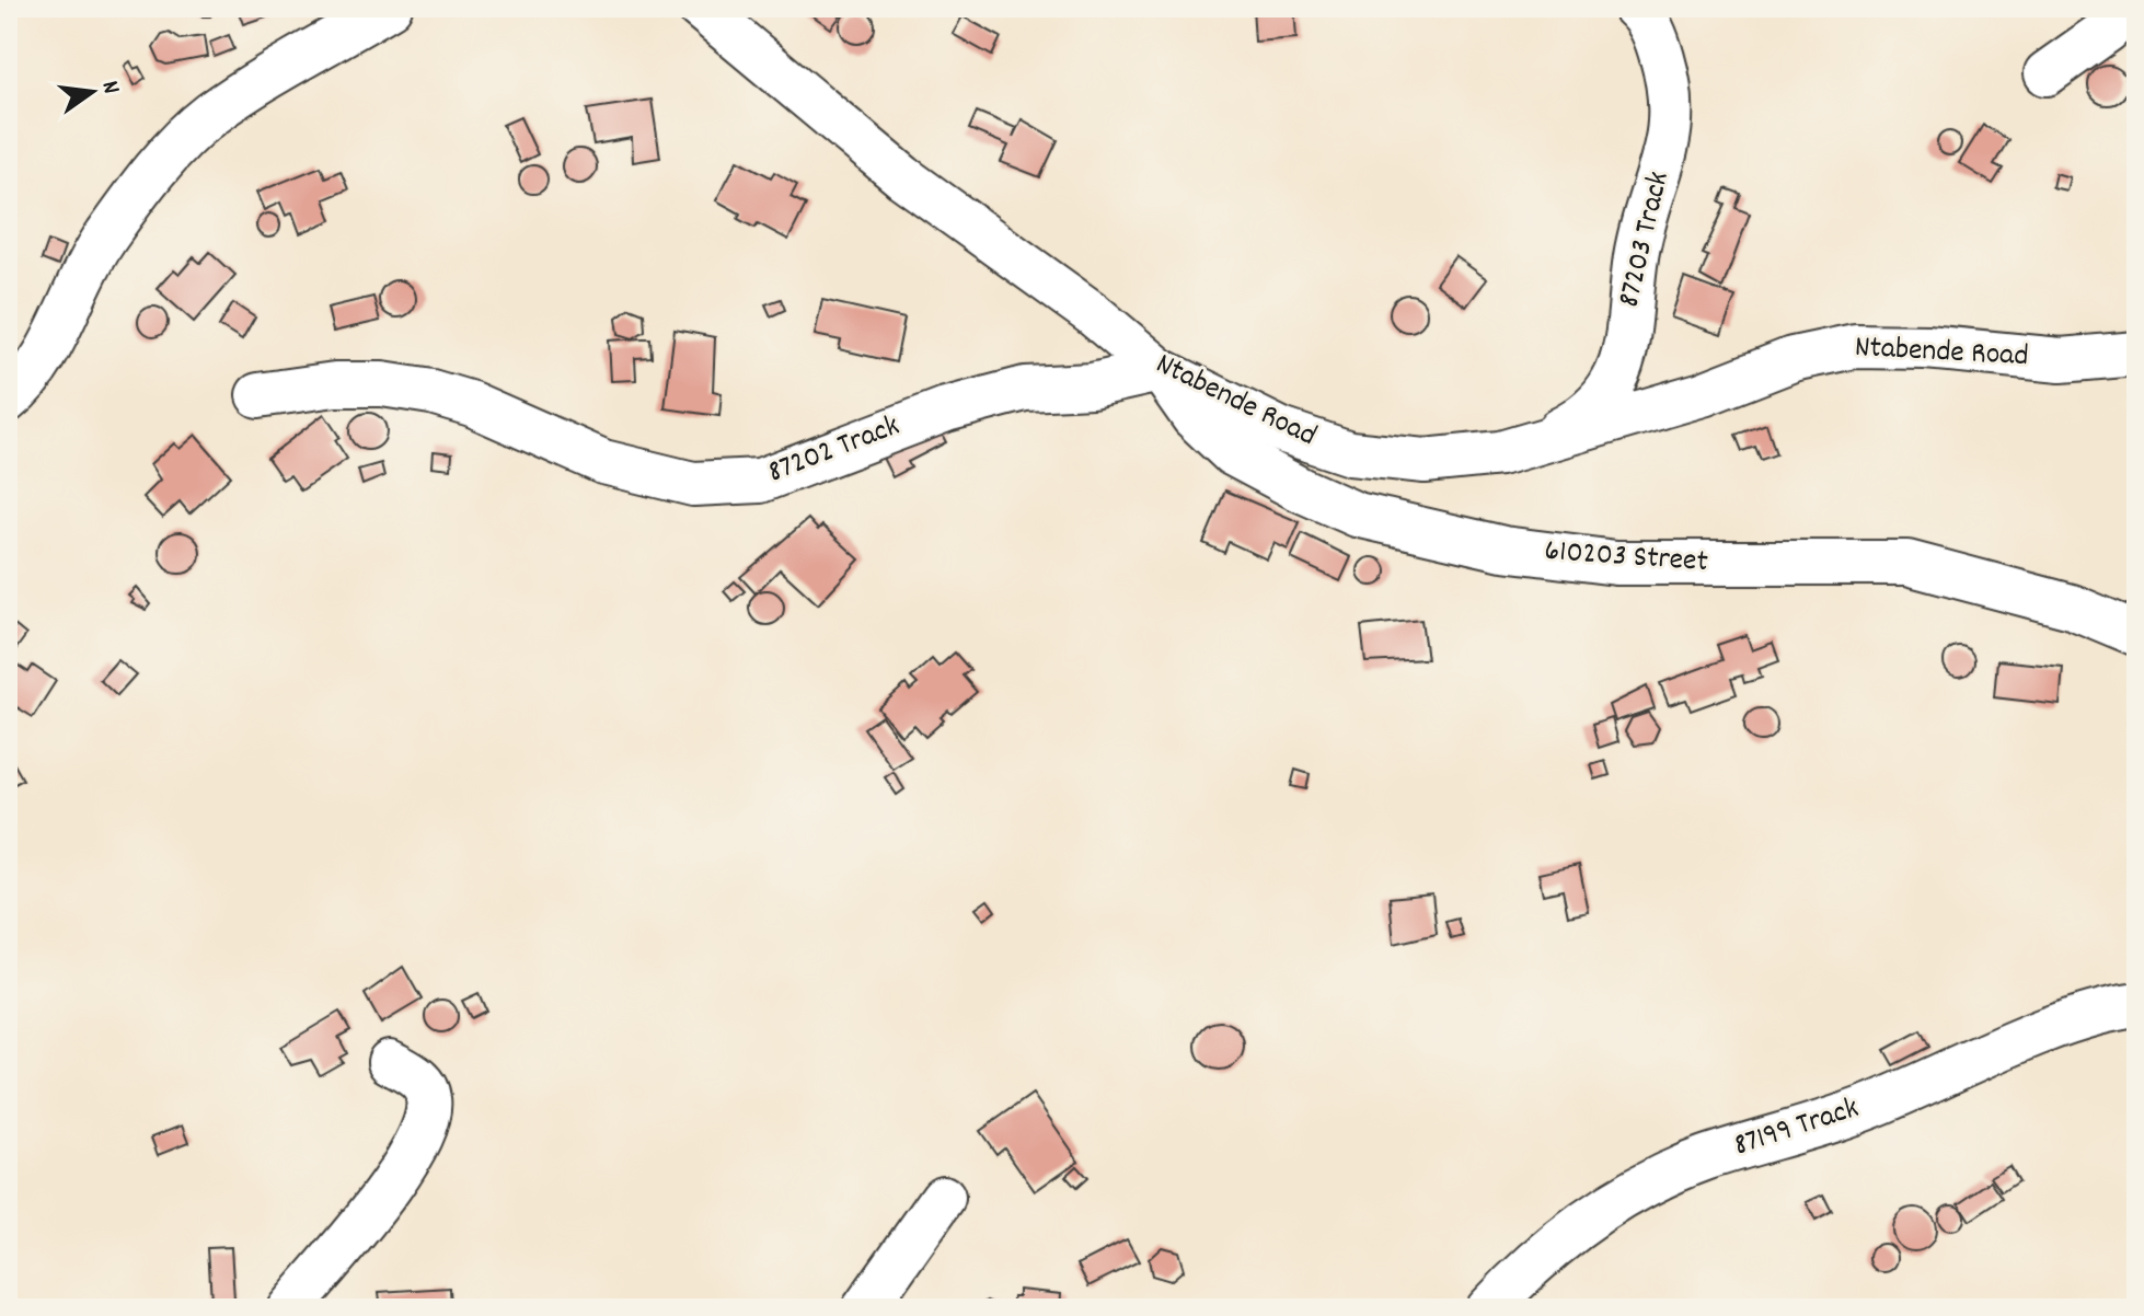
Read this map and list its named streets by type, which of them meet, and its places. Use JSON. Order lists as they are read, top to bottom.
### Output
{
  "streets": {
    "street": [
      "87203 Track",
      "Ntabende Road",
      "87202 Track",
      "610203 Street",
      "87199 Track"
    ]
  },
  "crossings": [
    ["87203 Track", "Ntabende Road"],
    ["Ntabende Road", "87202 Track"],
    ["Ntabende Road", "610203 Street"],
    ["87202 Track", "610203 Street"]
  ],
  "north": "right"
}
